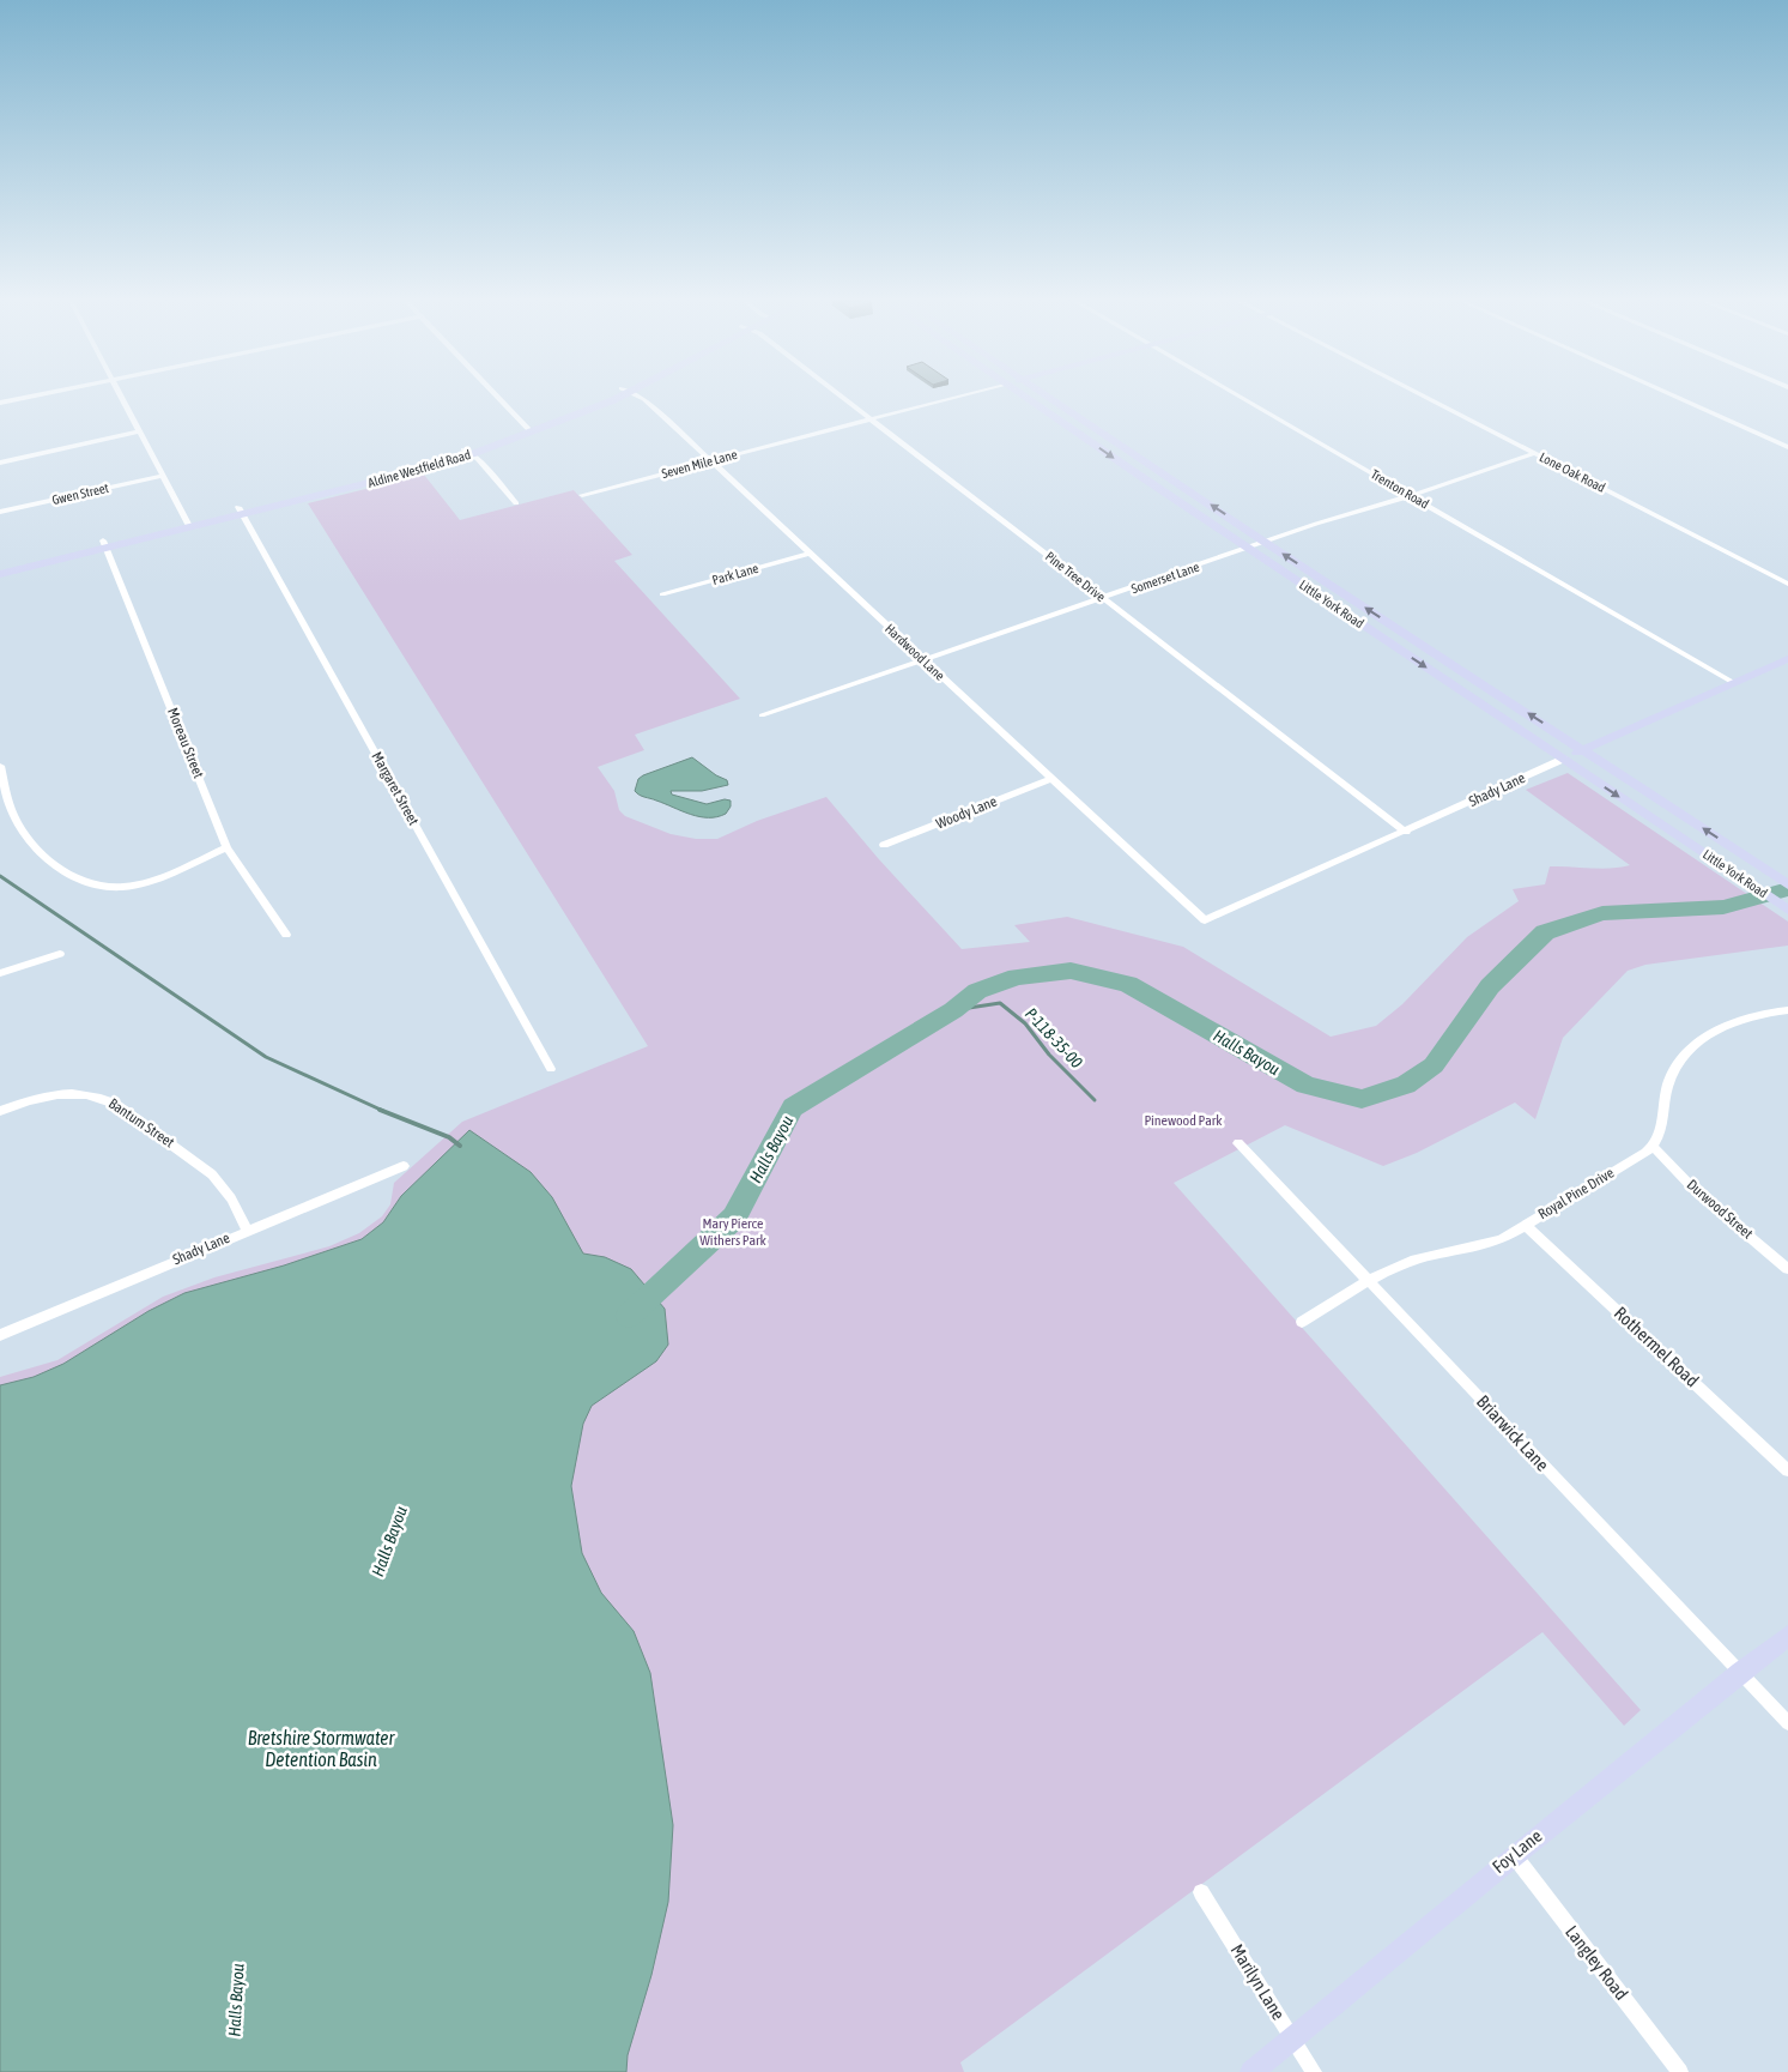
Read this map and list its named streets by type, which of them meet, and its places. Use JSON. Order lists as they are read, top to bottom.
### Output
{
  "streets": {
    "main road": [
      "Aldine Westfield Road",
      "Little York Road",
      "Shady Lane",
      "Foy Lane"
    ],
    "street": [
      "Seven Mile Lane",
      "Lone Oak Road",
      "Trenton Road",
      "Gwen Street",
      "Park Lane",
      "Pine Tree Drive",
      "Somerset Lane",
      "Hardwood Lane",
      "Moreau Street",
      "Margaret Street",
      "Woody Lane",
      "Bantum Street",
      "Royal Pine Drive",
      "Durwood Street",
      "Rothermel Road",
      "Briarwick Lane",
      "Langley Road",
      "Marilyn Lane"
    ]
  },
  "crossings": [
    ["Seven Mile Lane", "Pine Tree Drive"],
    ["Seven Mile Lane", "Hardwood Lane"],
    ["Aldine Westfield Road", "Moreau Street"],
    ["Aldine Westfield Road", "Margaret Street"],
    ["Lone Oak Road", "Somerset Lane"],
    ["Trenton Road", "Somerset Lane"],
    ["Trenton Road", "Shady Lane"],
    ["Park Lane", "Hardwood Lane"],
    ["Pine Tree Drive", "Somerset Lane"],
    ["Pine Tree Drive", "Shady Lane"],
    ["Somerset Lane", "Little York Road"],
    ["Somerset Lane", "Hardwood Lane"],
    ["Little York Road", "Shady Lane"],
    ["Hardwood Lane", "Shady Lane"],
    ["Hardwood Lane", "Woody Lane"],
    ["Shady Lane", "Bantum Street"],
    ["Royal Pine Drive", "Durwood Street"],
    ["Royal Pine Drive", "Rothermel Road"],
    ["Royal Pine Drive", "Briarwick Lane"],
    ["Briarwick Lane", "Foy Lane"],
    ["Foy Lane", "Langley Road"],
    ["Foy Lane", "Marilyn Lane"]
  ],
  "water": ["P-118-35-00", "Halls Bayou", "Bretshire Stormwater Detention Basin"],
  "parks": ["Pinewood Park", "Mary Pierce Withers Park"]
}
